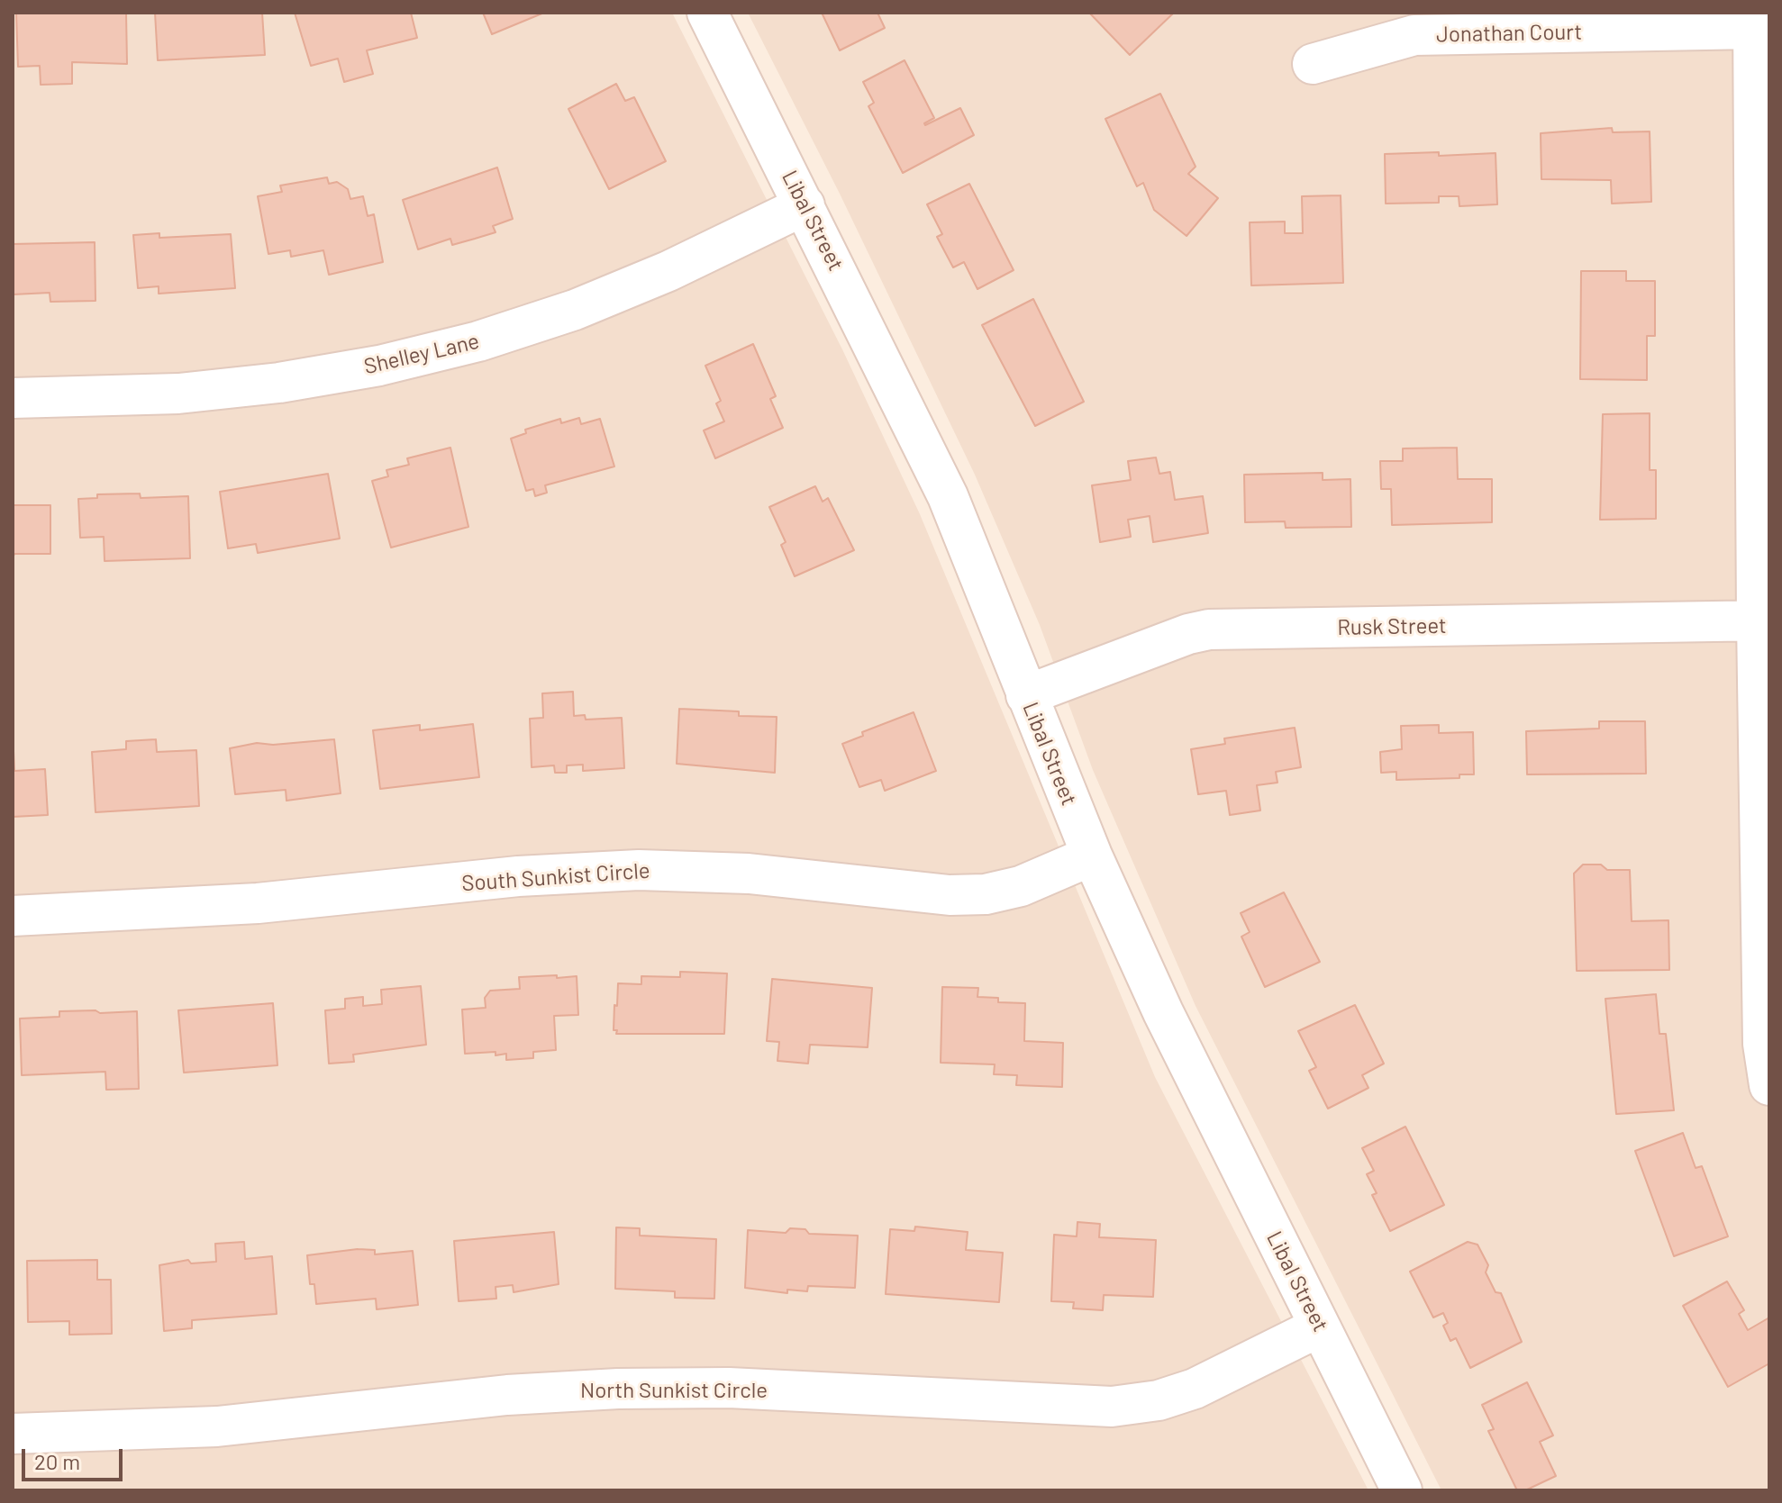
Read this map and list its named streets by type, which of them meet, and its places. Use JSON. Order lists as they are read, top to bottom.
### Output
{
  "streets": {
    "street": [
      "Jonathan Court",
      "Libal Street",
      "Shelley Lane",
      "Rusk Street",
      "South Sunkist Circle",
      "North Sunkist Circle"
    ]
  },
  "crossings": [
    ["Libal Street", "Shelley Lane"],
    ["Libal Street", "Rusk Street"],
    ["Libal Street", "South Sunkist Circle"],
    ["Libal Street", "North Sunkist Circle"]
  ],
  "scale_bar": "20 m"
}
